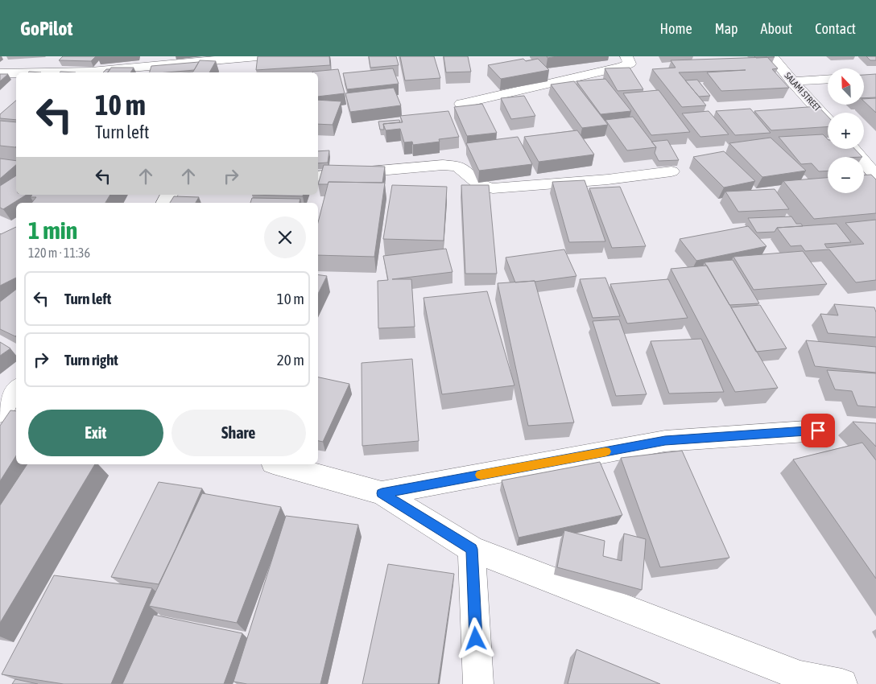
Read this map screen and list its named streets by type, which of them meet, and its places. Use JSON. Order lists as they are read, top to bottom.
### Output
{
  "streets": {
    "street": ["SALAMI STREET"]
  },
  "north": "top left",
  "page": {
    "header": "GoPilot",
    "nav": [
      "Home",
      "Map",
      "About",
      "Contact"
    ],
    "map_buttons": ["+", "−"],
    "turn": ["10 m", "Turn left"],
    "heading": ["1 min", "120 m · 11:36"],
    "list": [
      {
        "name": "Turn left",
        "value": "10 m"
      },
      {
        "name": "Turn right",
        "value": "20 m"
      }
    ],
    "buttons": ["Exit", "Share"]
  }
}
